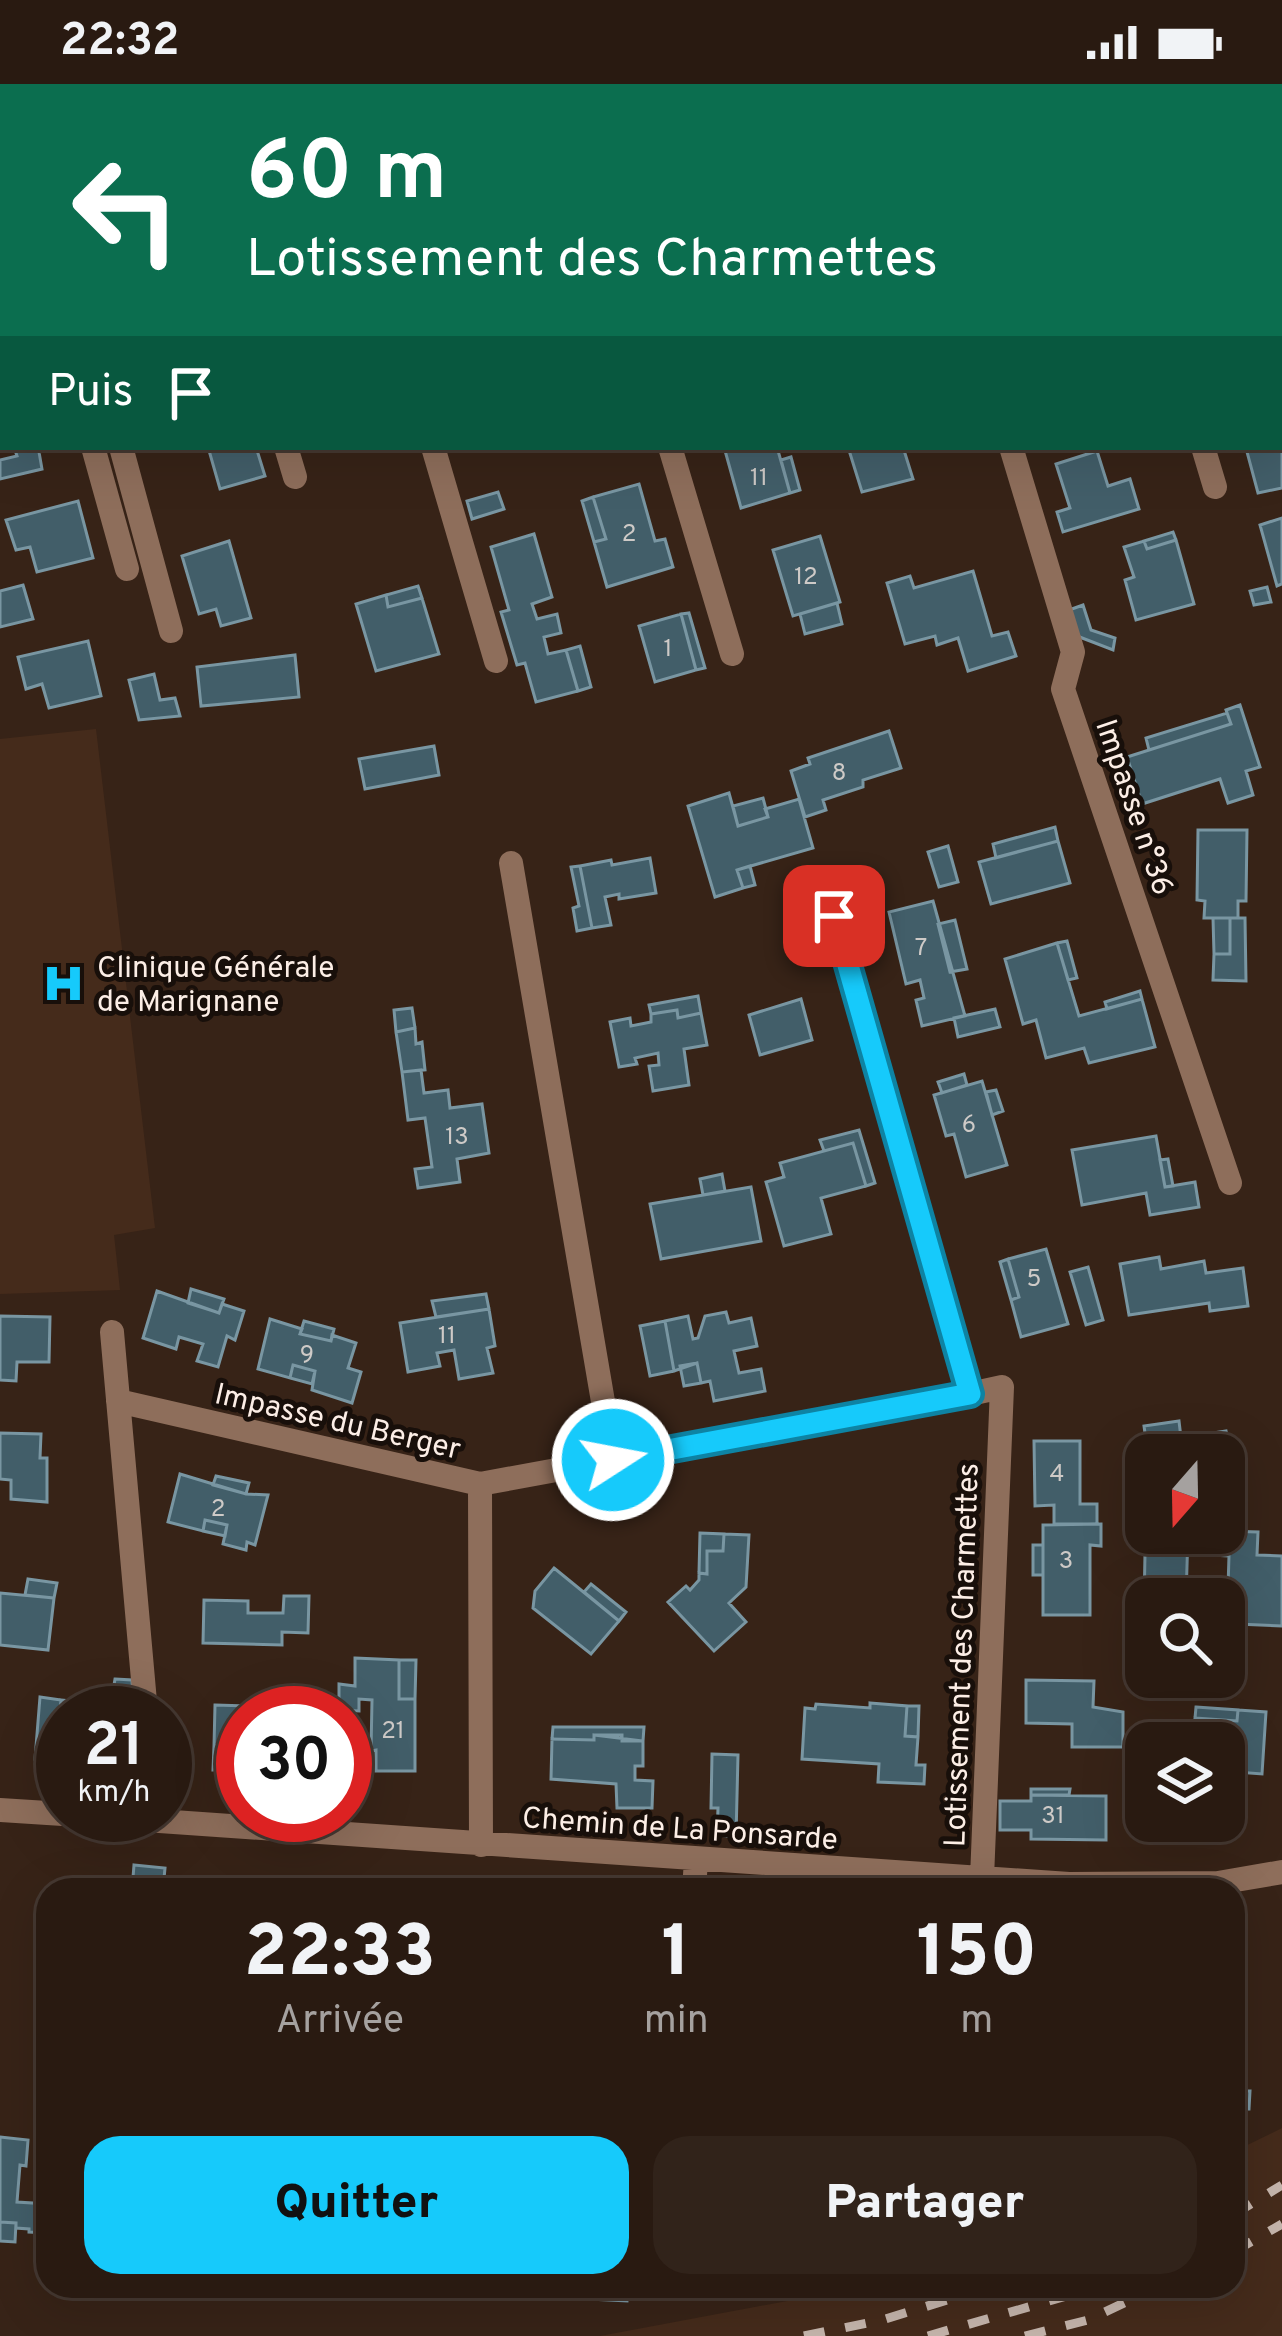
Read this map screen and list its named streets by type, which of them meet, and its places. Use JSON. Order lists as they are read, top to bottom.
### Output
{
  "streets": {
    "street": [
      "Impasse n°36",
      "Impasse du Berger",
      "Lotissement des Charmettes",
      "Chemin de La Ponsarde"
    ]
  },
  "crossings": [
    ["Impasse du Berger", "Lotissement des Charmettes"],
    ["Lotissement des Charmettes", "Chemin de La Ponsarde"]
  ],
  "places": {
    "hospital": ["Clinique Générale de Marignane"]
  },
  "house_numbers": [
    "11",
    "2",
    "12",
    "1",
    "8",
    "7",
    "6",
    "13",
    "5",
    "11",
    "9",
    "4",
    "2",
    "3",
    "21",
    "31"
  ],
  "north": "bottom",
  "page": {
    "status": "22:32",
    "turn": ["60 m", "Lotissement des Charmettes"],
    "then": "Puis",
    "speed": "21 km/h",
    "limit": "30",
    "eta": [
      "22:33",
      "Arrivée",
      "1",
      "min",
      "150",
      "m"
    ],
    "buttons": ["Quitter", "Partager"]
  }
}
